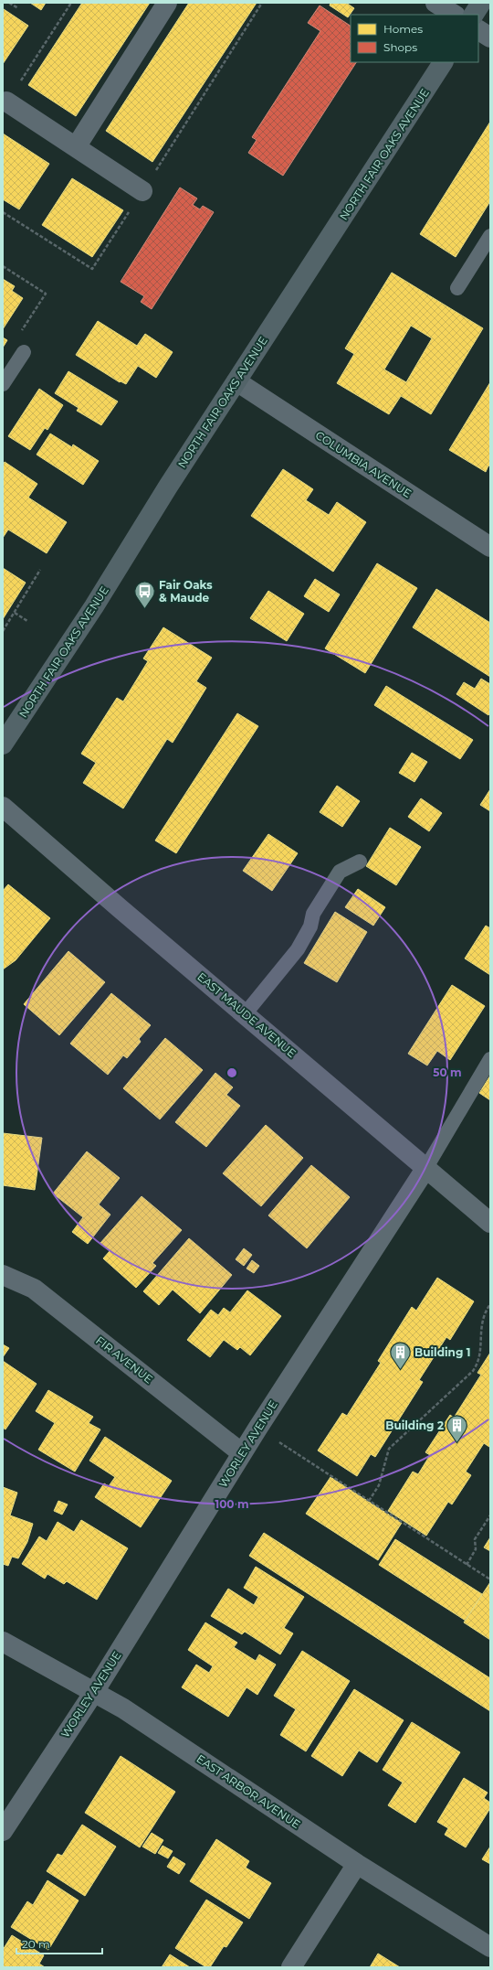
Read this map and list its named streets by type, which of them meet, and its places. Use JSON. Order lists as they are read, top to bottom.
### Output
{
  "streets": {
    "main road": ["NORTH FAIR OAKS AVENUE"],
    "street": [
      "COLUMBIA AVENUE",
      "EAST MAUDE AVENUE",
      "FIR AVENUE",
      "WORLEY AVENUE",
      "EAST ARBOR AVENUE"
    ]
  },
  "crossings": [
    ["NORTH FAIR OAKS AVENUE", "COLUMBIA AVENUE"],
    ["EAST MAUDE AVENUE", "WORLEY AVENUE"],
    ["FIR AVENUE", "WORLEY AVENUE"],
    ["WORLEY AVENUE", "EAST ARBOR AVENUE"]
  ],
  "places": {
    "bus stop": ["Fair Oaks & Maude"],
    "building": ["Building 1", "Building 2"]
  },
  "legend": ["Homes", "Shops"],
  "scale_bar": "20 m",
  "rings": ["50 m", "100 m"]
}
